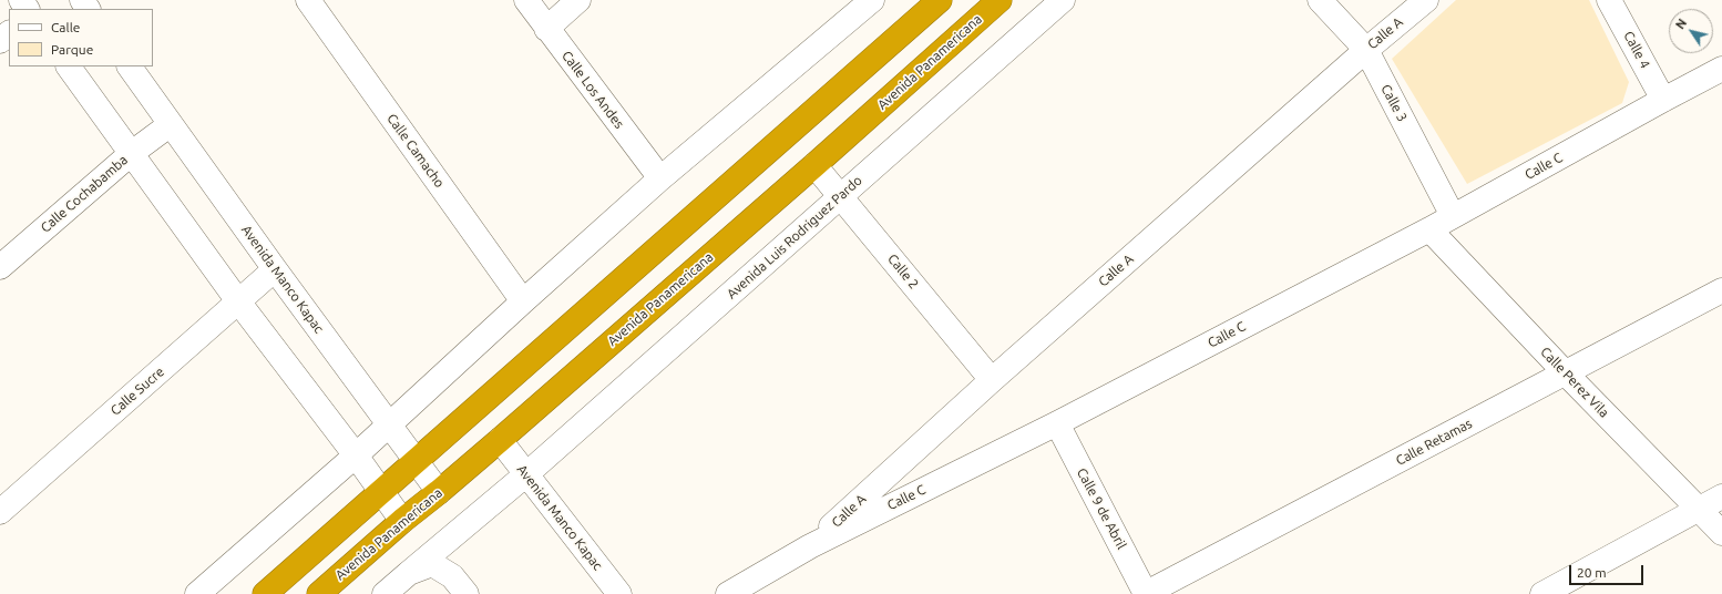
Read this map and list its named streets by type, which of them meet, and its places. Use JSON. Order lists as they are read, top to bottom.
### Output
{
  "streets": {
    "highway": ["Avenida Panamericana"],
    "street": [
      "Calle A",
      "Calle 4",
      "Calle Los Andes",
      "Calle 3",
      "Calle Camacho",
      "Calle C",
      "Calle Cochabamba",
      "Avenida Luis Rodriguez Pardo",
      "Calle 2",
      "Avenida Manco Kapac",
      "Calle Perez Vila",
      "Calle Sucre",
      "Calle Retamas",
      "Calle 9 de Abril"
    ]
  },
  "crossings": [
    ["Calle A", "Calle 3"],
    ["Calle A", "Calle C"],
    ["Calle A", "Calle 2"],
    ["Calle 4", "Calle C"],
    ["Avenida Panamericana", "Calle 2"],
    ["Avenida Panamericana", "Avenida Manco Kapac"],
    ["Calle 3", "Calle C"],
    ["Calle C", "Calle Perez Vila"],
    ["Calle C", "Calle 9 de Abril"],
    ["Calle Cochabamba", "Avenida Manco Kapac"],
    ["Avenida Luis Rodriguez Pardo", "Calle 2"],
    ["Avenida Luis Rodriguez Pardo", "Avenida Manco Kapac"],
    ["Avenida Manco Kapac", "Calle Sucre"],
    ["Calle Perez Vila", "Calle Retamas"],
    ["Calle Retamas", "Calle 9 de Abril"]
  ],
  "legend": ["Calle", "Parque"],
  "scale_bar": "20 m",
  "north": "top left"
}
